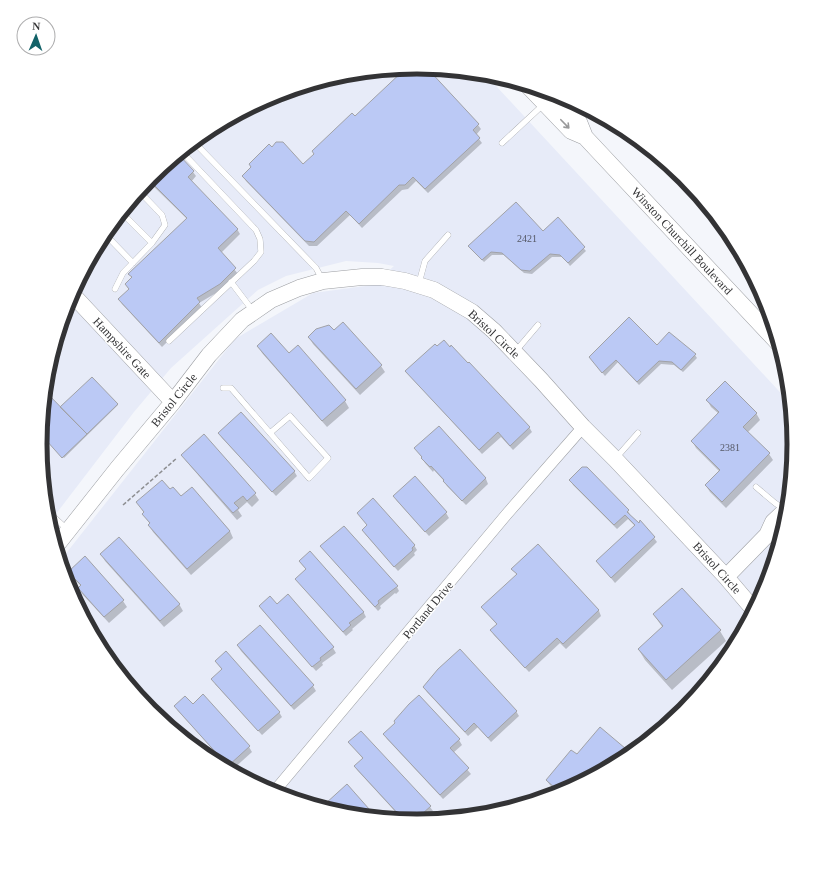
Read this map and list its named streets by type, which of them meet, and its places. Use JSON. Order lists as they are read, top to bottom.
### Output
{
  "streets": {
    "street": [
      "Winston Churchill Boulevard",
      "Bristol Circle",
      "Hampshire Gate",
      "Portland Drive"
    ]
  },
  "crossings": [
    ["Bristol Circle", "Hampshire Gate"],
    ["Bristol Circle", "Portland Drive"]
  ],
  "house_numbers": ["2421", "2381"],
  "north": "top"
}
